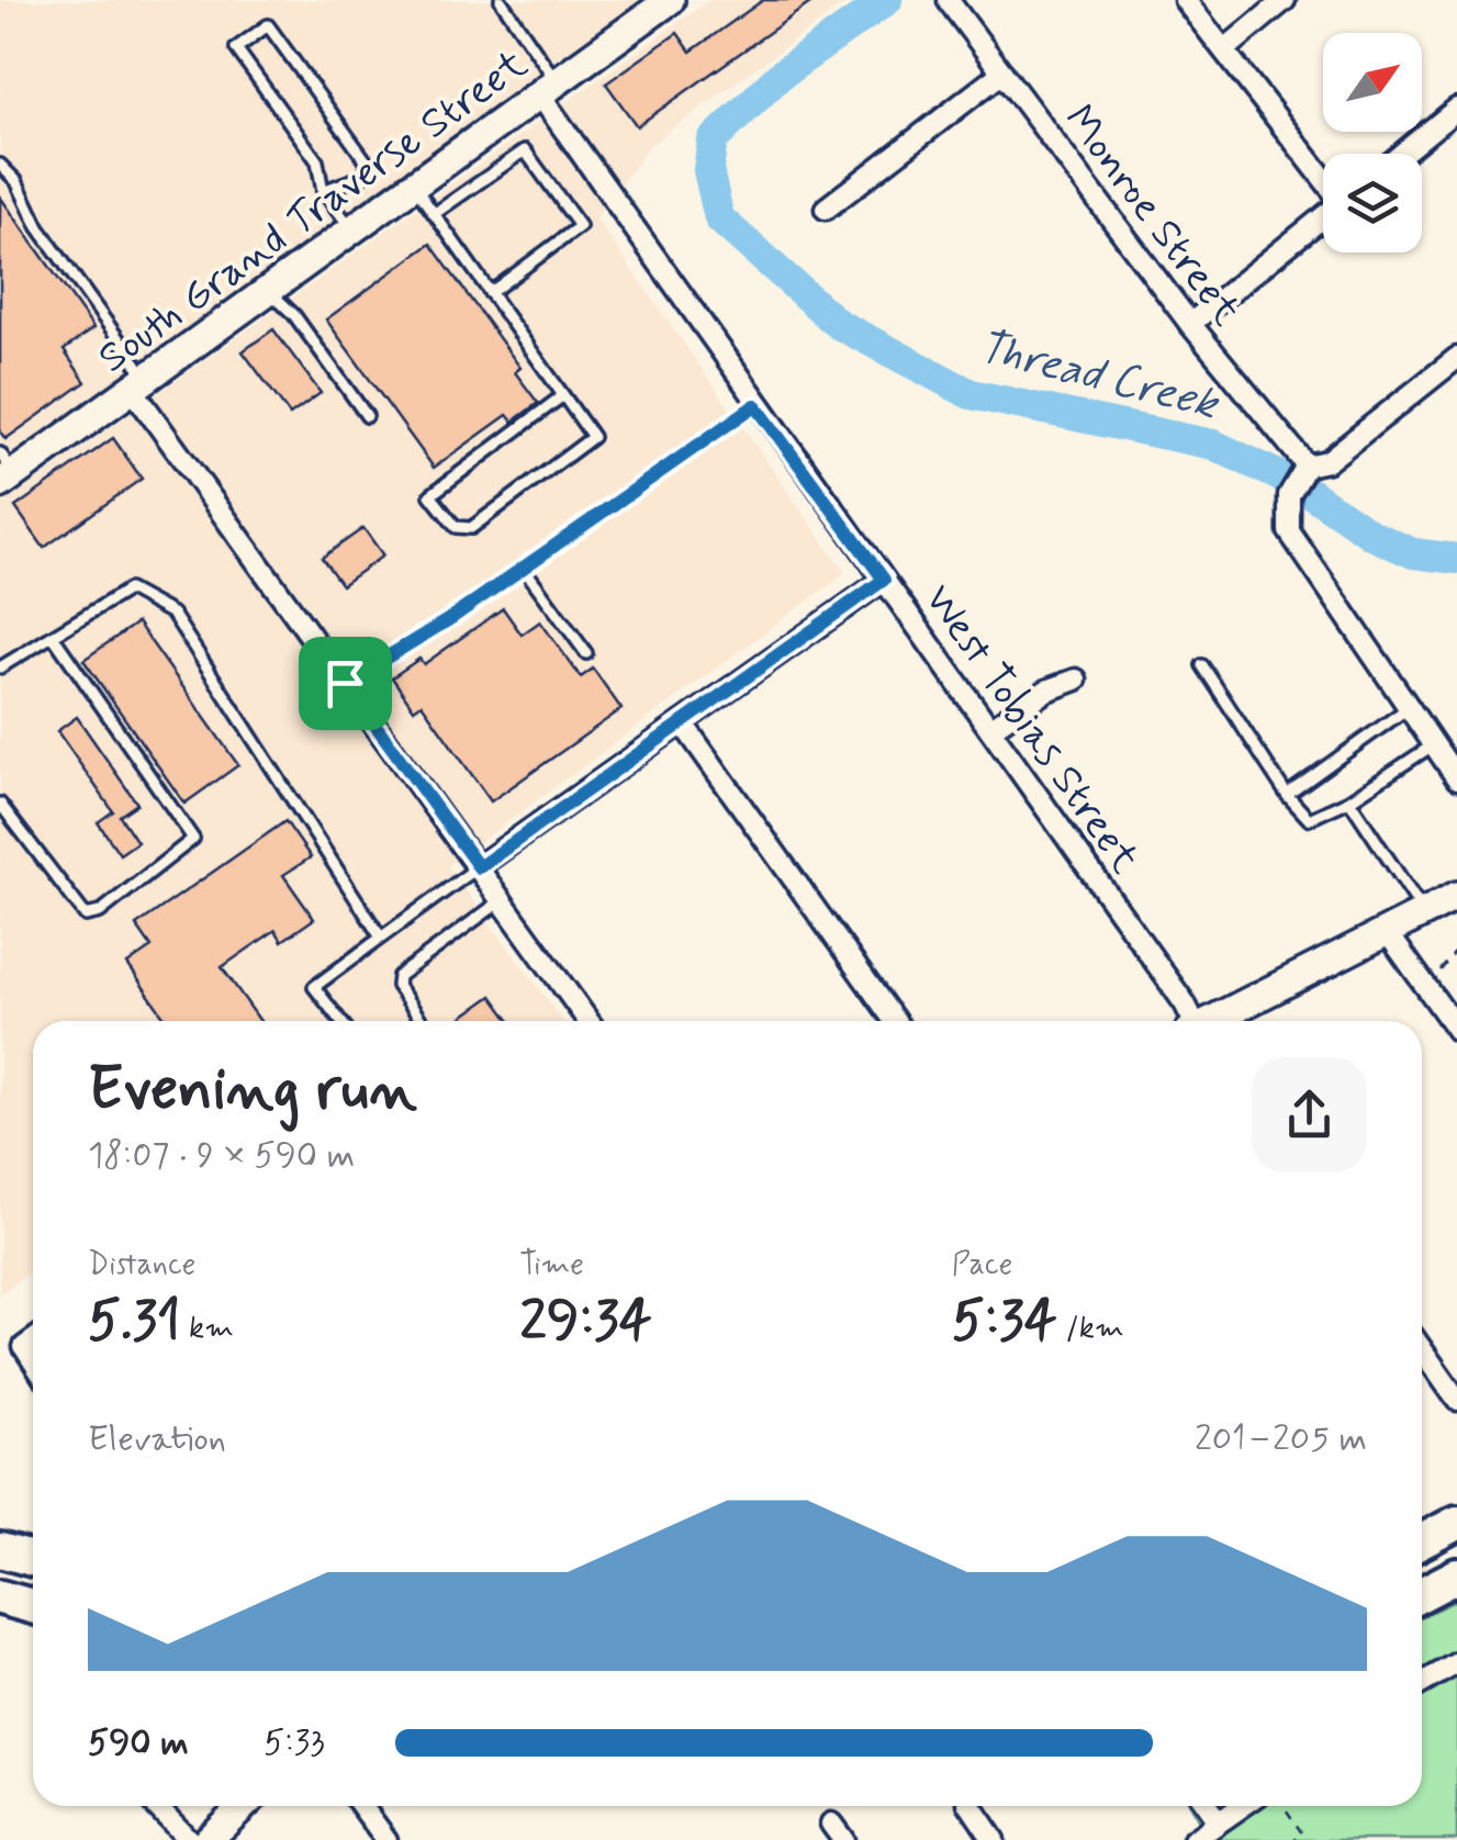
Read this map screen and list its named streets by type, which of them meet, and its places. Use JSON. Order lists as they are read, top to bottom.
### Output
{
  "streets": {
    "main road": ["South Grand Traverse Street"],
    "street": ["Monroe Street", "West Tobias Street"]
  },
  "crossings": [
    ["South Grand Traverse Street", "West Tobias Street"]
  ],
  "water": ["Thread Creek"],
  "north": "top right",
  "page": {
    "heading": ["Evening run", "18:07 · 9 × 590 m"],
    "stats": [
      ["Distance", "5.31 km"],
      ["Time", "29:34"],
      ["Pace", "5:34 /km"]
    ],
    "chart": ["Elevation", "201–205 m"],
    "list": [
      {
        "name": "590 m",
        "note": "5:33"
      }
    ]
  }
}
